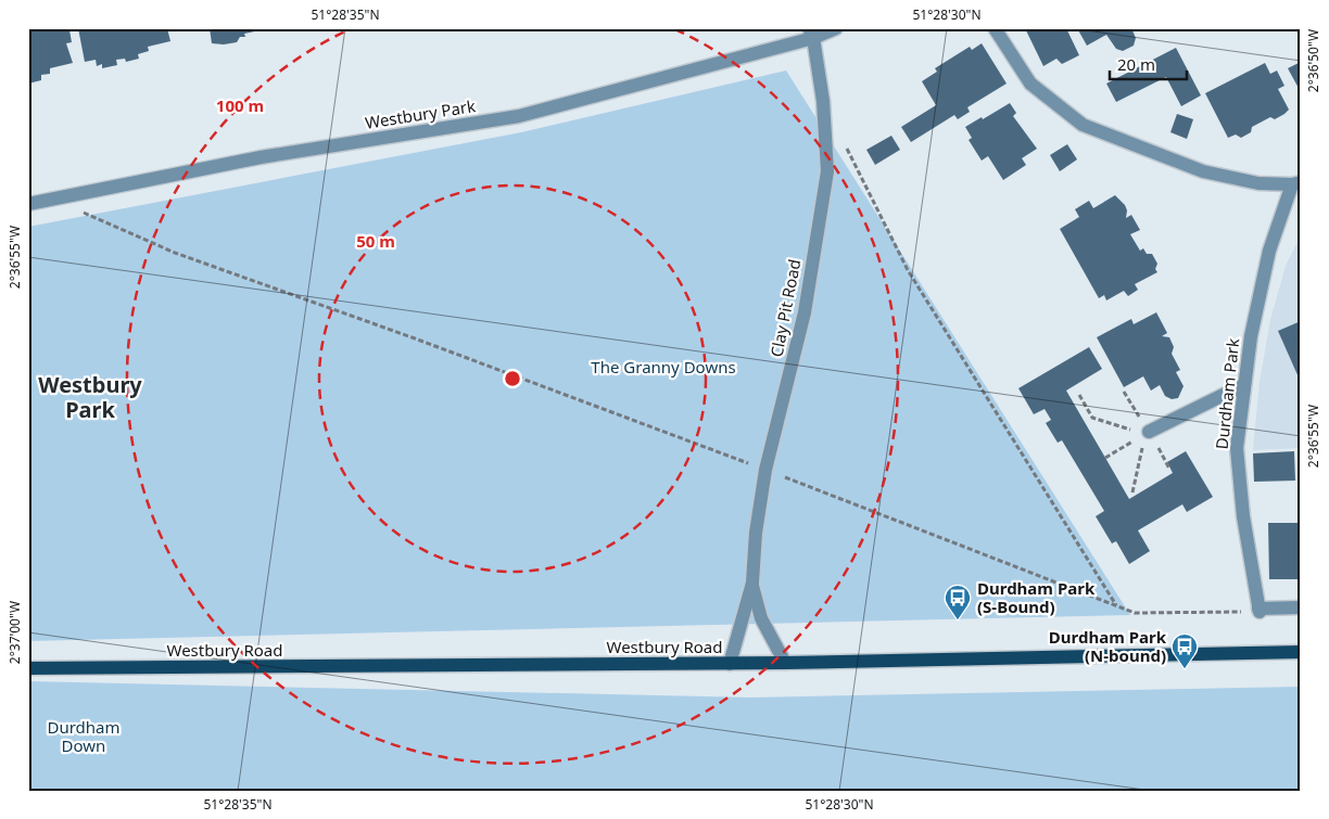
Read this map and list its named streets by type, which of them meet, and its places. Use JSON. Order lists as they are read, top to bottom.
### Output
{
  "streets": {
    "main road": ["Westbury Road"],
    "street": ["Westbury Park", "Clay Pit Road", "Durdham Park"]
  },
  "crossings": [
    ["Westbury Park", "Clay Pit Road"],
    ["Clay Pit Road", "Westbury Road"]
  ],
  "districts": ["Westbury Park"],
  "parks": ["The Granny Downs", "Durdham Down"],
  "places": {
    "bus stop": ["Durdham Park (S-Bound)", "Durdham Park (N-bound)"]
  },
  "scale_bar": "20 m",
  "coordinates": [
    "51°28'35\"N",
    "51°28'30\"N",
    "2°36'50\"W",
    "2°36'55\"W",
    "2°37'00\"W"
  ],
  "rings": ["100 m", "50 m"]
}
